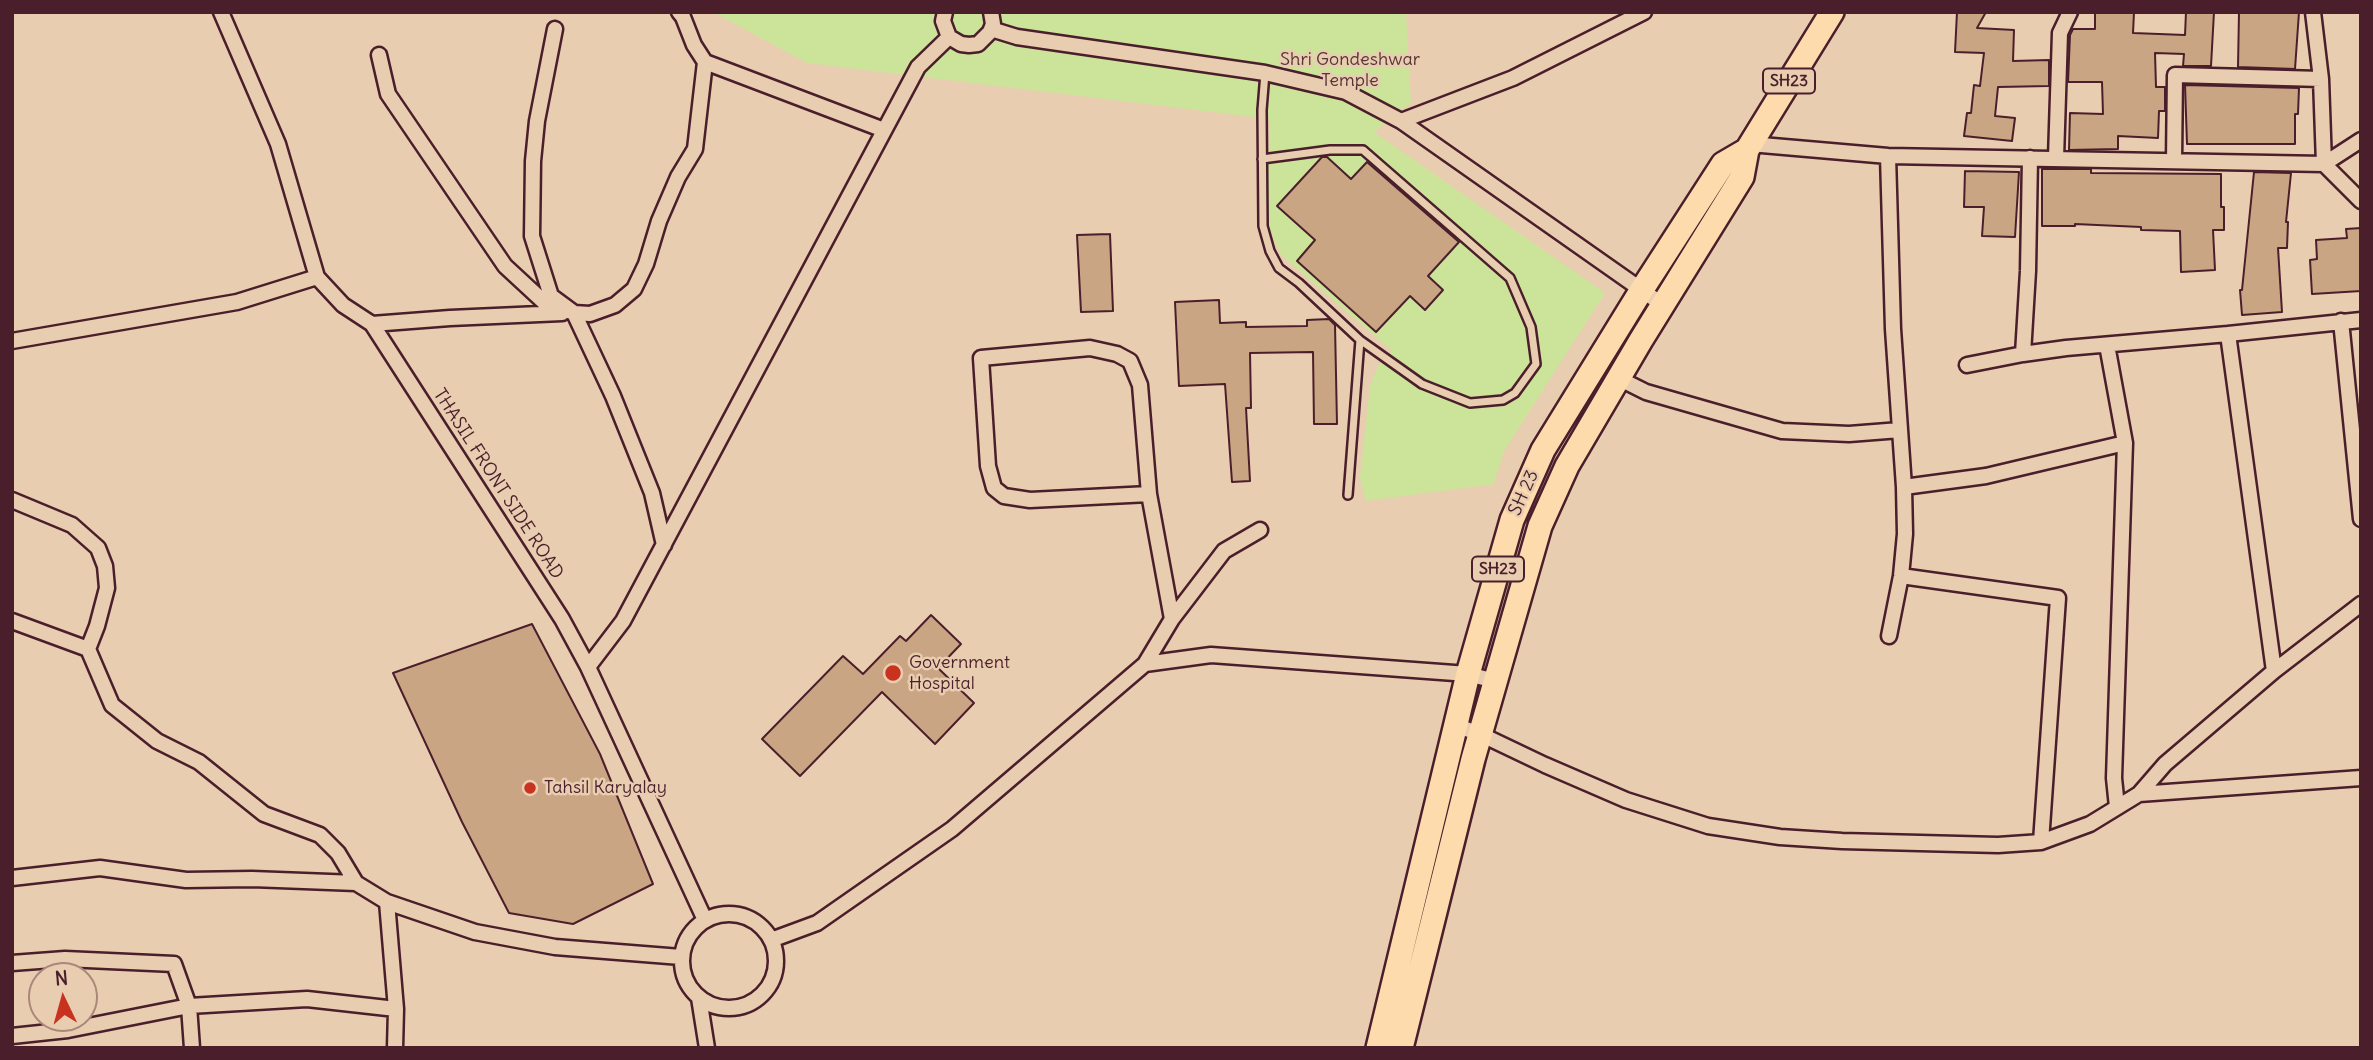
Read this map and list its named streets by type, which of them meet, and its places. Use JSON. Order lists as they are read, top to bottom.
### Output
{
  "streets": {
    "main road": ["SH23", "SH 23"],
    "street": ["THASIL FRONT SIDE ROAD"]
  },
  "parks": ["Shri Gondeshwar Temple"],
  "places": ["Government Hospital", "Tahsil Karyalay"],
  "north": "top"
}
